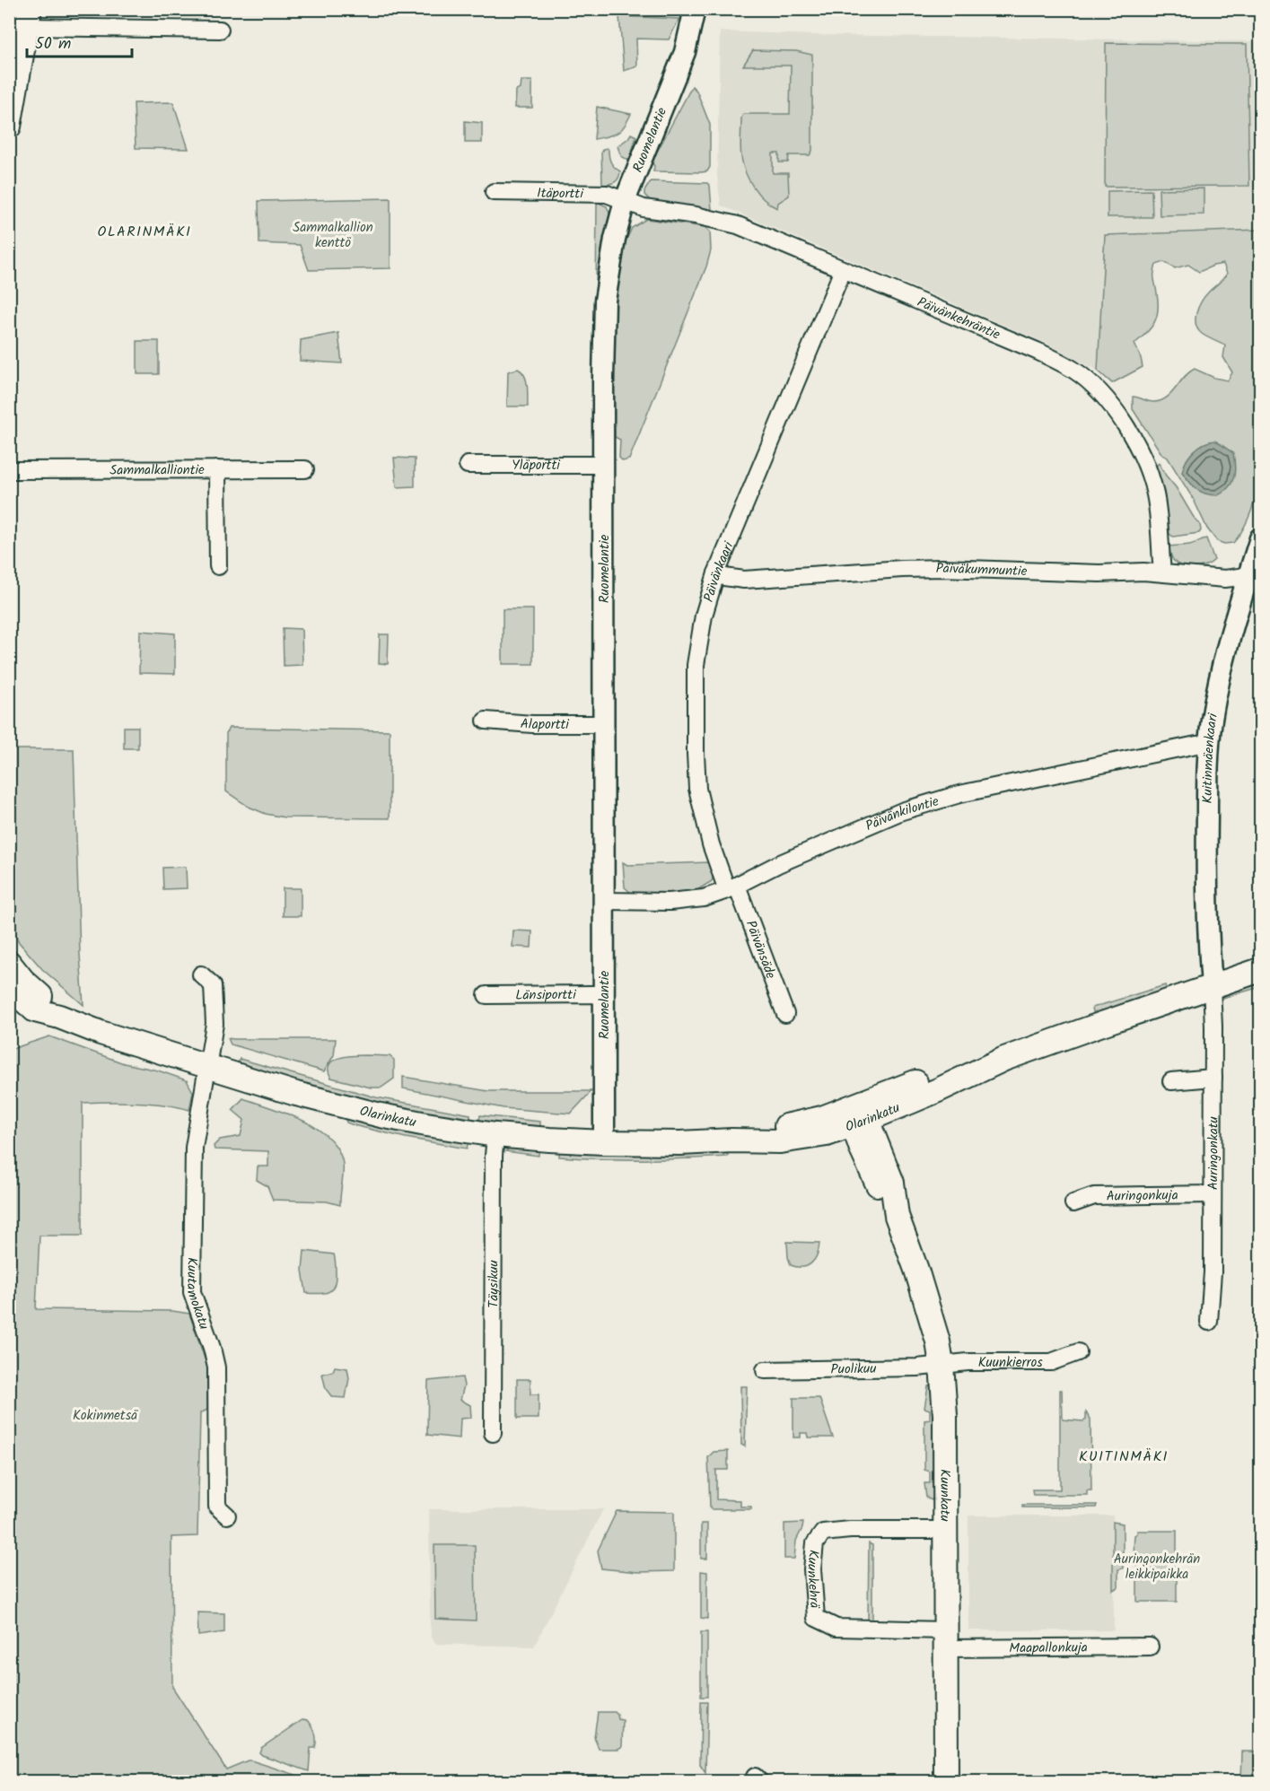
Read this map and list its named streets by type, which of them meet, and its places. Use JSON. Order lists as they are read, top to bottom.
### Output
{
  "streets": {
    "main road": ["Olarinkatu", "Kuunkatu"],
    "street": [
      "Ruomelantie",
      "Itäportti",
      "Päivänkehräntie",
      "Yläportti",
      "Sammalkalliontie",
      "Päiväkummuntie",
      "Päivänkaari",
      "Alaportti",
      "Kuitinmäenkaari",
      "Päivänkilontie",
      "Päivänsäde",
      "Länsiportti",
      "Auringonkatu",
      "Auringonkuja",
      "Täysikuu",
      "Kuutamokatu",
      "Kuunkierros",
      "Puolikuu",
      "Kuunkehrä",
      "Maapallonkuja"
    ]
  },
  "crossings": [
    ["Ruomelantie", "Itäportti"],
    ["Ruomelantie", "Päivänkehräntie"],
    ["Ruomelantie", "Yläportti"],
    ["Ruomelantie", "Alaportti"],
    ["Ruomelantie", "Päivänkilontie"],
    ["Ruomelantie", "Länsiportti"],
    ["Ruomelantie", "Olarinkatu"],
    ["Itäportti", "Päivänkehräntie"],
    ["Päivänkehräntie", "Päiväkummuntie"],
    ["Päivänkehräntie", "Päivänkaari"],
    ["Päiväkummuntie", "Päivänkaari"],
    ["Päiväkummuntie", "Kuitinmäenkaari"],
    ["Päivänkaari", "Päivänkilontie"],
    ["Päivänkaari", "Päivänsäde"],
    ["Kuitinmäenkaari", "Päivänkilontie"],
    ["Kuitinmäenkaari", "Olarinkatu"],
    ["Kuitinmäenkaari", "Auringonkatu"],
    ["Päivänkilontie", "Päivänsäde"],
    ["Olarinkatu", "Auringonkatu"],
    ["Olarinkatu", "Täysikuu"],
    ["Olarinkatu", "Kuutamokatu"],
    ["Olarinkatu", "Kuunkatu"],
    ["Auringonkatu", "Auringonkuja"],
    ["Kuunkierros", "Puolikuu"],
    ["Kuunkierros", "Kuunkatu"],
    ["Puolikuu", "Kuunkatu"],
    ["Kuunkatu", "Kuunkehrä"],
    ["Kuunkatu", "Maapallonkuja"],
    ["Kuunkehrä", "Maapallonkuja"]
  ],
  "districts": ["OLARINMÄKI", "KUITINMÄKI"],
  "parks": ["Sammalkallion kenttö", "Kokinmetsä", "Auringonkehrän leikkipaikka"],
  "scale_bar": "50 m"
}
